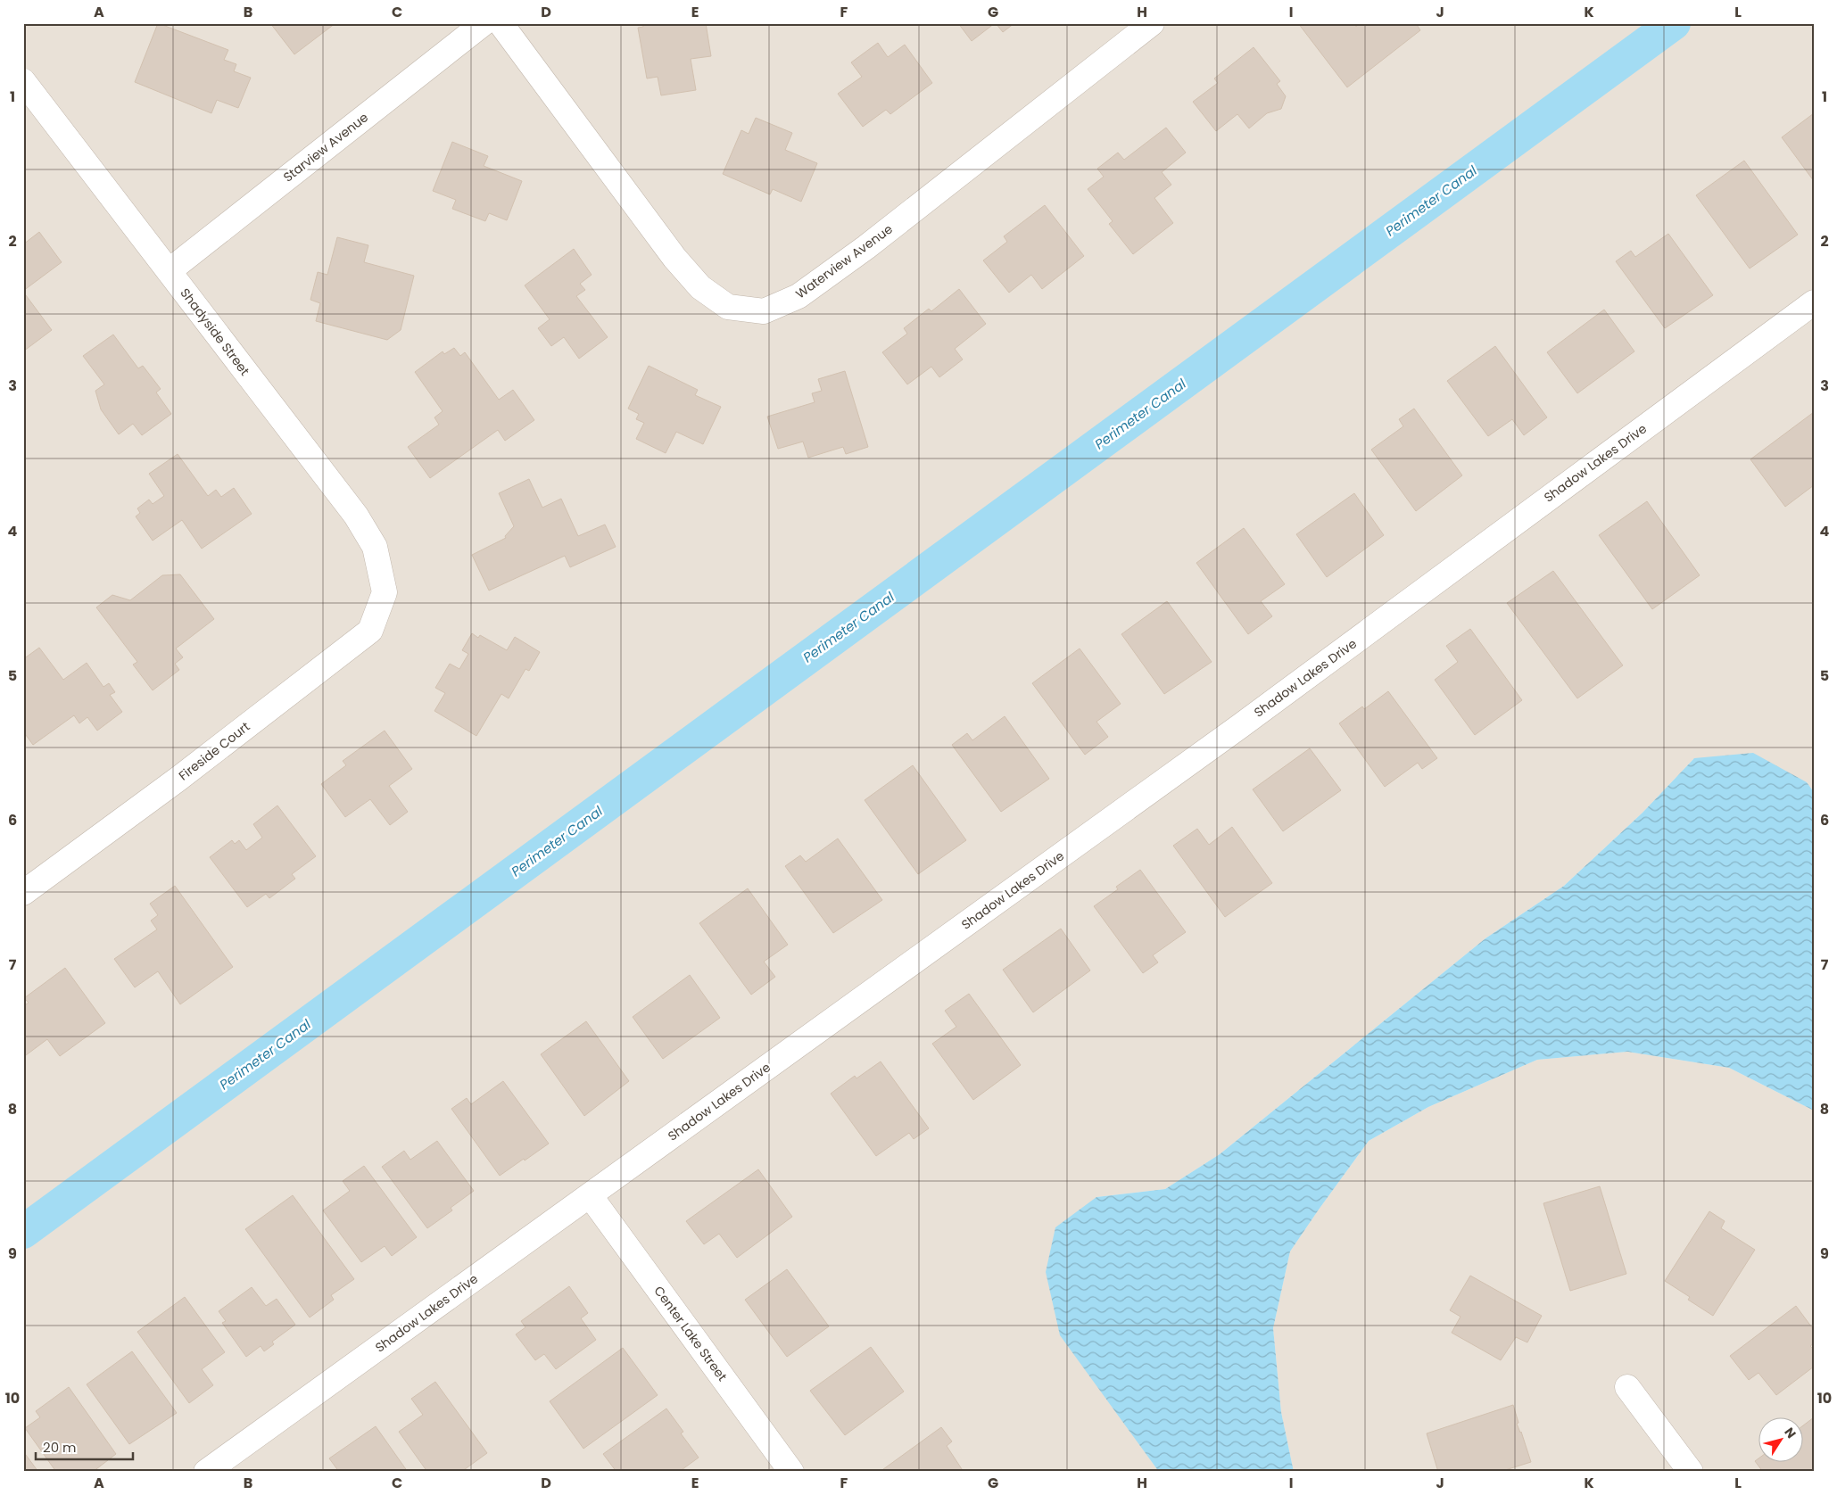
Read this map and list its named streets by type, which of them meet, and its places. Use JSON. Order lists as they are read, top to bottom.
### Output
{
  "streets": {
    "street": [
      "Starview Avenue",
      "Waterview Avenue",
      "Shadyside Street",
      "Shadow Lakes Drive",
      "Fireside Court",
      "Center Lake Street"
    ]
  },
  "crossings": [
    ["Starview Avenue", "Shadyside Street"],
    ["Shadyside Street", "Fireside Court"],
    ["Shadow Lakes Drive", "Center Lake Street"]
  ],
  "water": ["Perimeter Canal"],
  "scale_bar": "20 m",
  "north": "top right",
  "grid": {
    "columns": [
      "A",
      "B",
      "C",
      "D",
      "E",
      "F",
      "G",
      "H",
      "I",
      "J",
      "K",
      "L"
    ],
    "rows": [
      "1",
      "2",
      "3",
      "4",
      "5",
      "6",
      "7",
      "8",
      "9",
      "10"
    ]
  }
}
